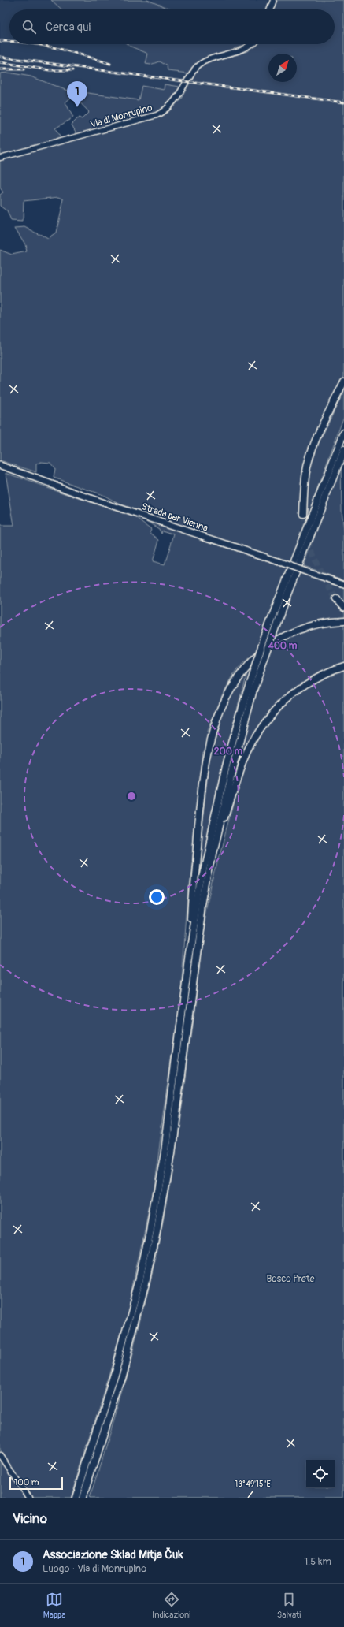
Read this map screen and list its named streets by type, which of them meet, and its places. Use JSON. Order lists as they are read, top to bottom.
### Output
{
  "streets": {
    "main road": ["Via di Monrupino", "Strada per Vienna"]
  },
  "parks": ["Bosco Prete"],
  "scale_bar": "100 m",
  "north": "top right",
  "page": {
    "search": "Cerca qui",
    "pins": "1",
    "scale": "100 m",
    "heading": "Vicino",
    "list": [
      {
        "mark": "1",
        "name": "Associazione Sklad Mitja Čuk",
        "note": "Luogo · Via di Monrupino",
        "value": "1.5 km"
      }
    ],
    "nav": ["Mappa", "Indicazioni", "Salvati"]
  },
  "coordinates": ["13°49'15\"E"],
  "rings": ["400 m", "200 m"]
}
